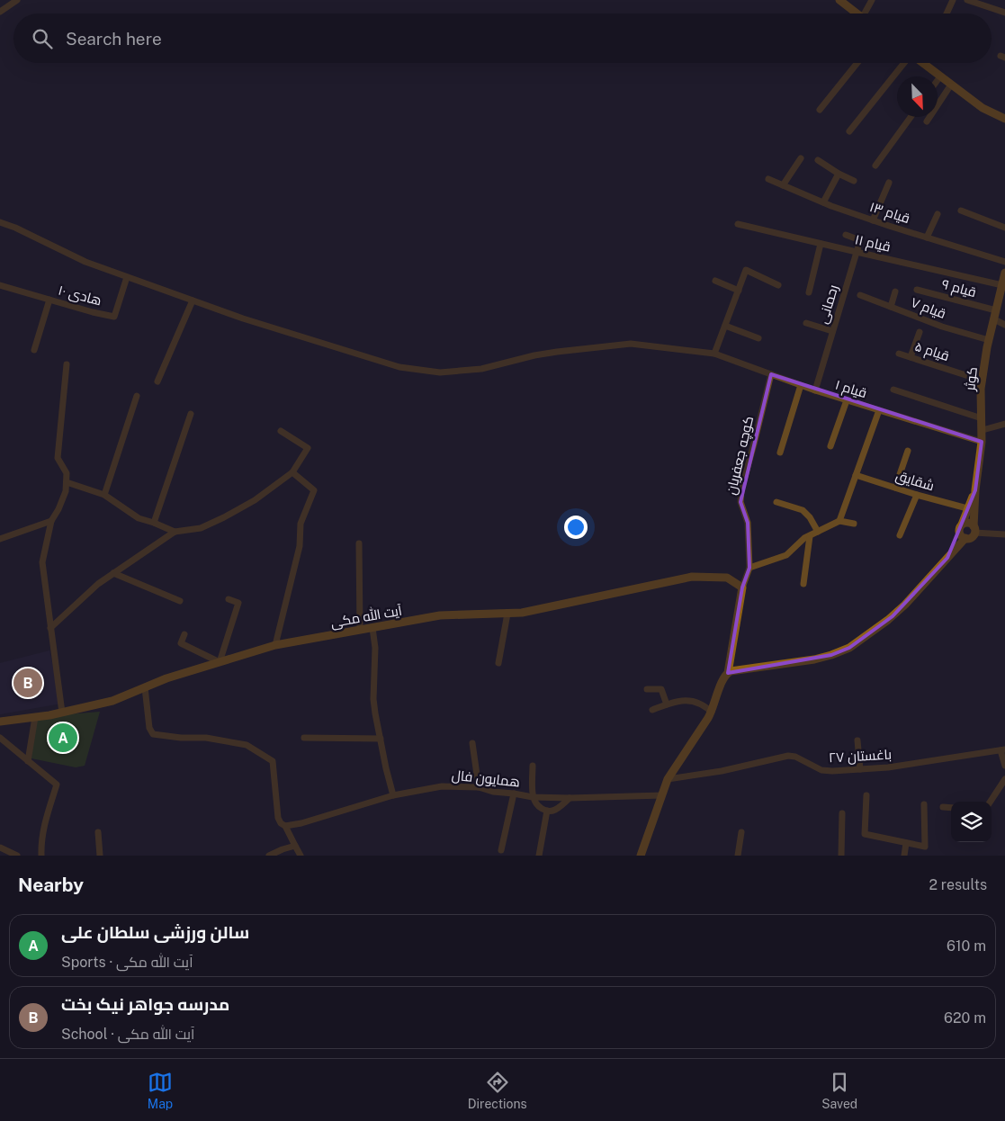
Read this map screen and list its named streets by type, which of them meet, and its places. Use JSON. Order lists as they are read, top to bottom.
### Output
{
  "streets": {
    "street": [
      "قیام ۱۳",
      "قیام ۱۱",
      "قیام ۹",
      "هادی ۱۰",
      "رحمانی",
      "قیام ۷",
      "قیام ۵",
      "کوثر",
      "قیام ۱",
      "کوچه جعفریان",
      "شقایق",
      "آیت الله مکی",
      "باغستان ۲۷",
      "همایون فال"
    ]
  },
  "crossings": [
    ["قیام ۱۱", "رحمانی"],
    ["قیام ۱۱", "کوثر"],
    ["قیام ۹", "کوثر"],
    ["هادی ۱۰", "قیام ۱"],
    ["رحمانی", "قیام ۱"],
    ["قیام ۷", "کوثر"],
    ["قیام ۵", "کوثر"],
    ["کوثر", "قیام ۱"],
    ["قیام ۱", "کوچه جعفریان"],
    ["کوچه جعفریان", "آیت الله مکی"],
    ["کوچه جعفریان", "باغستان ۲۷"],
    ["کوچه جعفریان", "همایون فال"]
  ],
  "north": "bottom right",
  "page": {
    "search": "Search here",
    "pins": ["B", "A"],
    "heading": ["Nearby", "2 results"],
    "list": [
      {
        "mark": "A",
        "name": "سالن ورزشی سلطان علی",
        "note": "Sports · آیت الله مکی",
        "value": "610 m"
      },
      {
        "mark": "B",
        "name": "مدرسه جواهر نیک بخت",
        "note": "School · آیت الله مکی",
        "value": "620 m"
      }
    ],
    "nav": ["Map", "Directions", "Saved"]
  }
}
